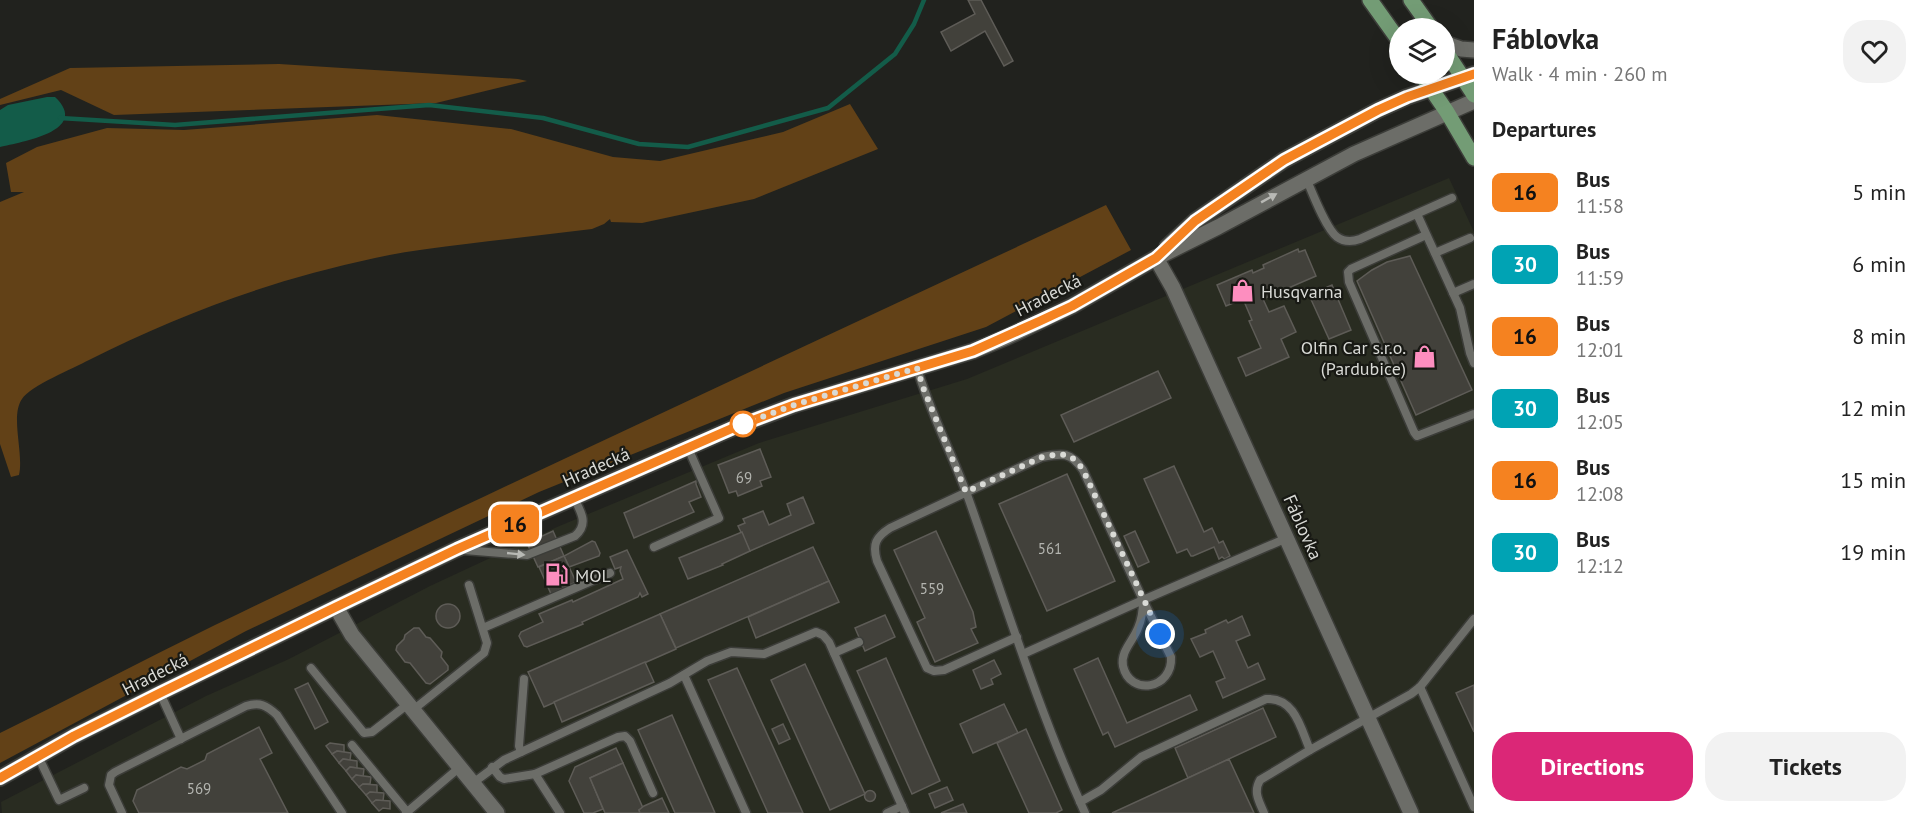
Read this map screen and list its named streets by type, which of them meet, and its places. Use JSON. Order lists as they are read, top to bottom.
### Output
{
  "streets": {
    "main road": ["Hradecká", "Fáblovka"]
  },
  "crossings": [
    ["Hradecká", "Fáblovka"]
  ],
  "places": {
    "shop": ["Husqvarna", "Olfin Car s.r.o. (Pardubice)"],
    "fuel station": ["MOL"]
  },
  "lines": ["bus line 16"],
  "house_numbers": [
    "69",
    "561",
    "559",
    "569"
  ],
  "page": {
    "on_map": "16",
    "heading": [
      ["Fáblovka", "Walk · 4 min · 260 m"],
      "Departures"
    ],
    "list": [
      {
        "mark": "16",
        "name": "Bus",
        "note": "11:58",
        "value": "5 min"
      },
      {
        "mark": "30",
        "name": "Bus",
        "note": "11:59",
        "value": "6 min"
      },
      {
        "mark": "16",
        "name": "Bus",
        "note": "12:01",
        "value": "8 min"
      },
      {
        "mark": "30",
        "name": "Bus",
        "note": "12:05",
        "value": "12 min"
      },
      {
        "mark": "16",
        "name": "Bus",
        "note": "12:08",
        "value": "15 min"
      },
      {
        "mark": "30",
        "name": "Bus",
        "note": "12:12",
        "value": "19 min"
      }
    ],
    "buttons": ["Directions", "Tickets"]
  }
}
